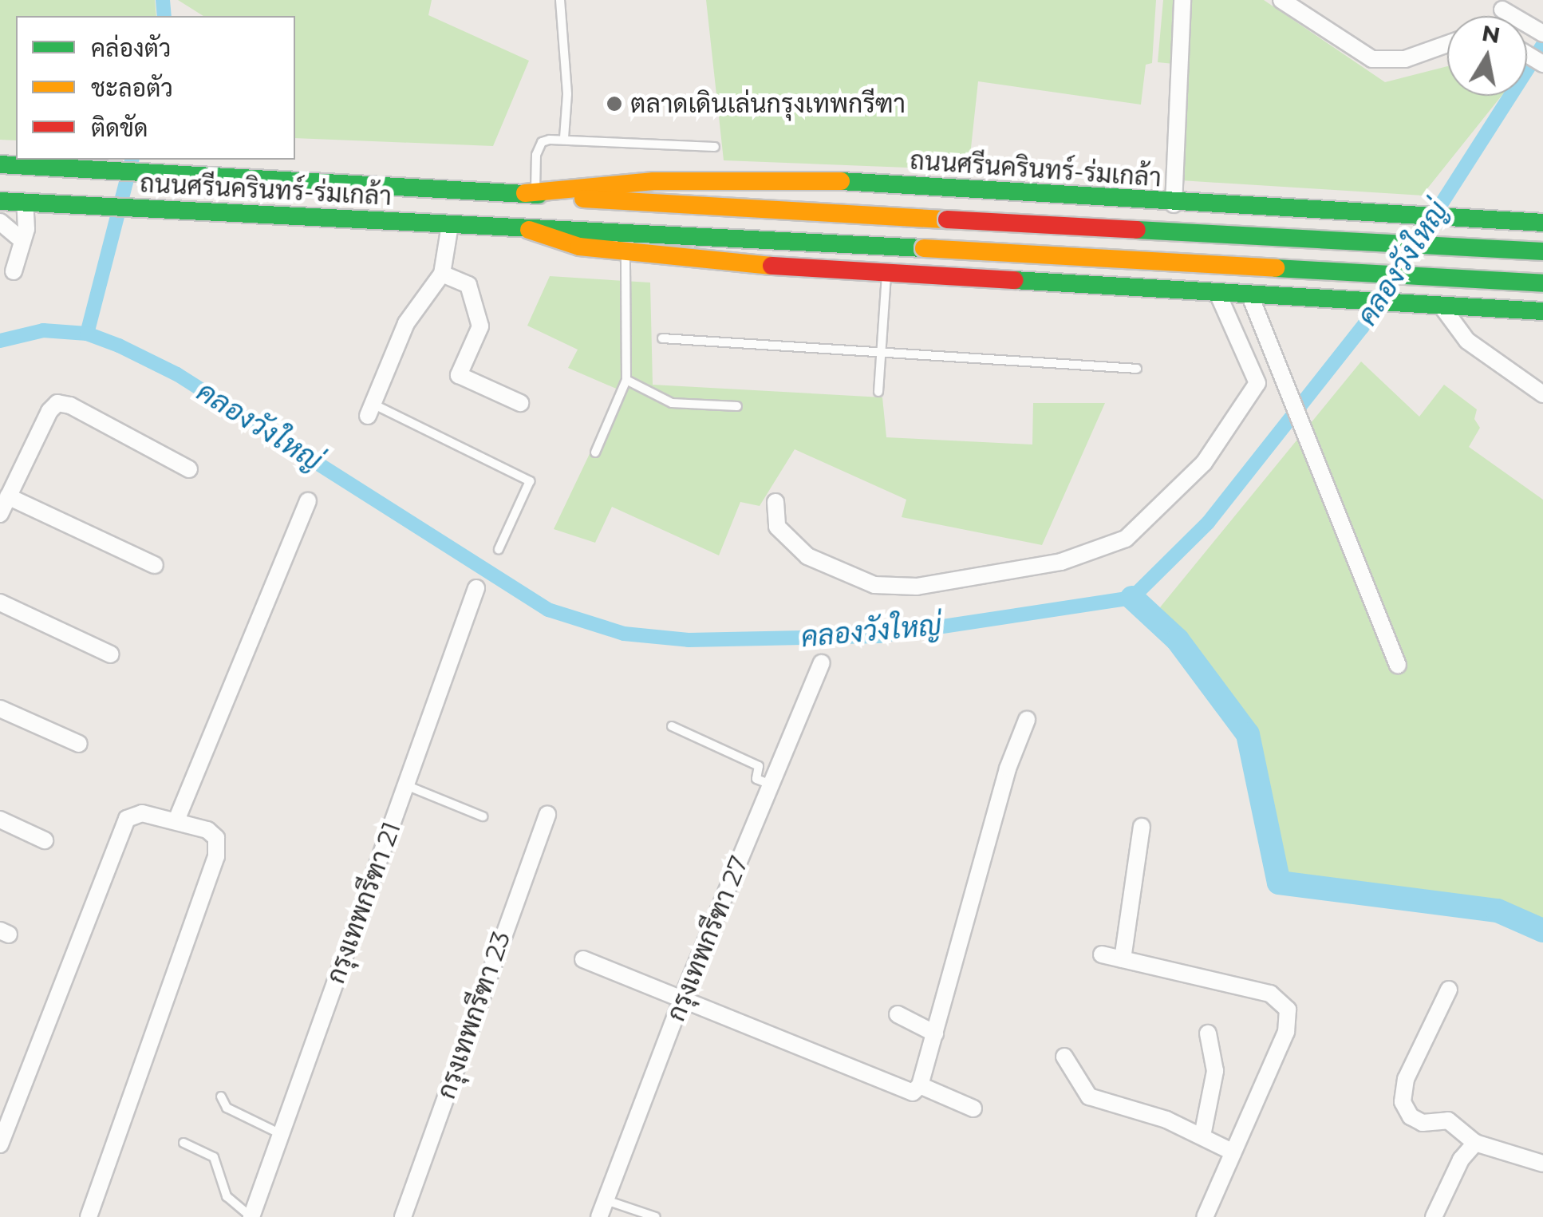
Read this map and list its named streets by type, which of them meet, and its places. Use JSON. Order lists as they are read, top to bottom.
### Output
{
  "streets": {
    "main road": ["ถนนศรีนครินทร์-ร่มเกล้า"],
    "street": ["กรุงเทพกรีฑา 21", "กรุงเทพกรีฑา 27", "กรุงเทพกรีฑา 23"]
  },
  "water": ["คลองวังใหญ่"],
  "places": ["ตลาดเดินเล่นกรุงเทพกรีฑา"],
  "legend": ["คล่องตัว", "ชะลอตัว", "ติดขัด"],
  "north": "top"
}
